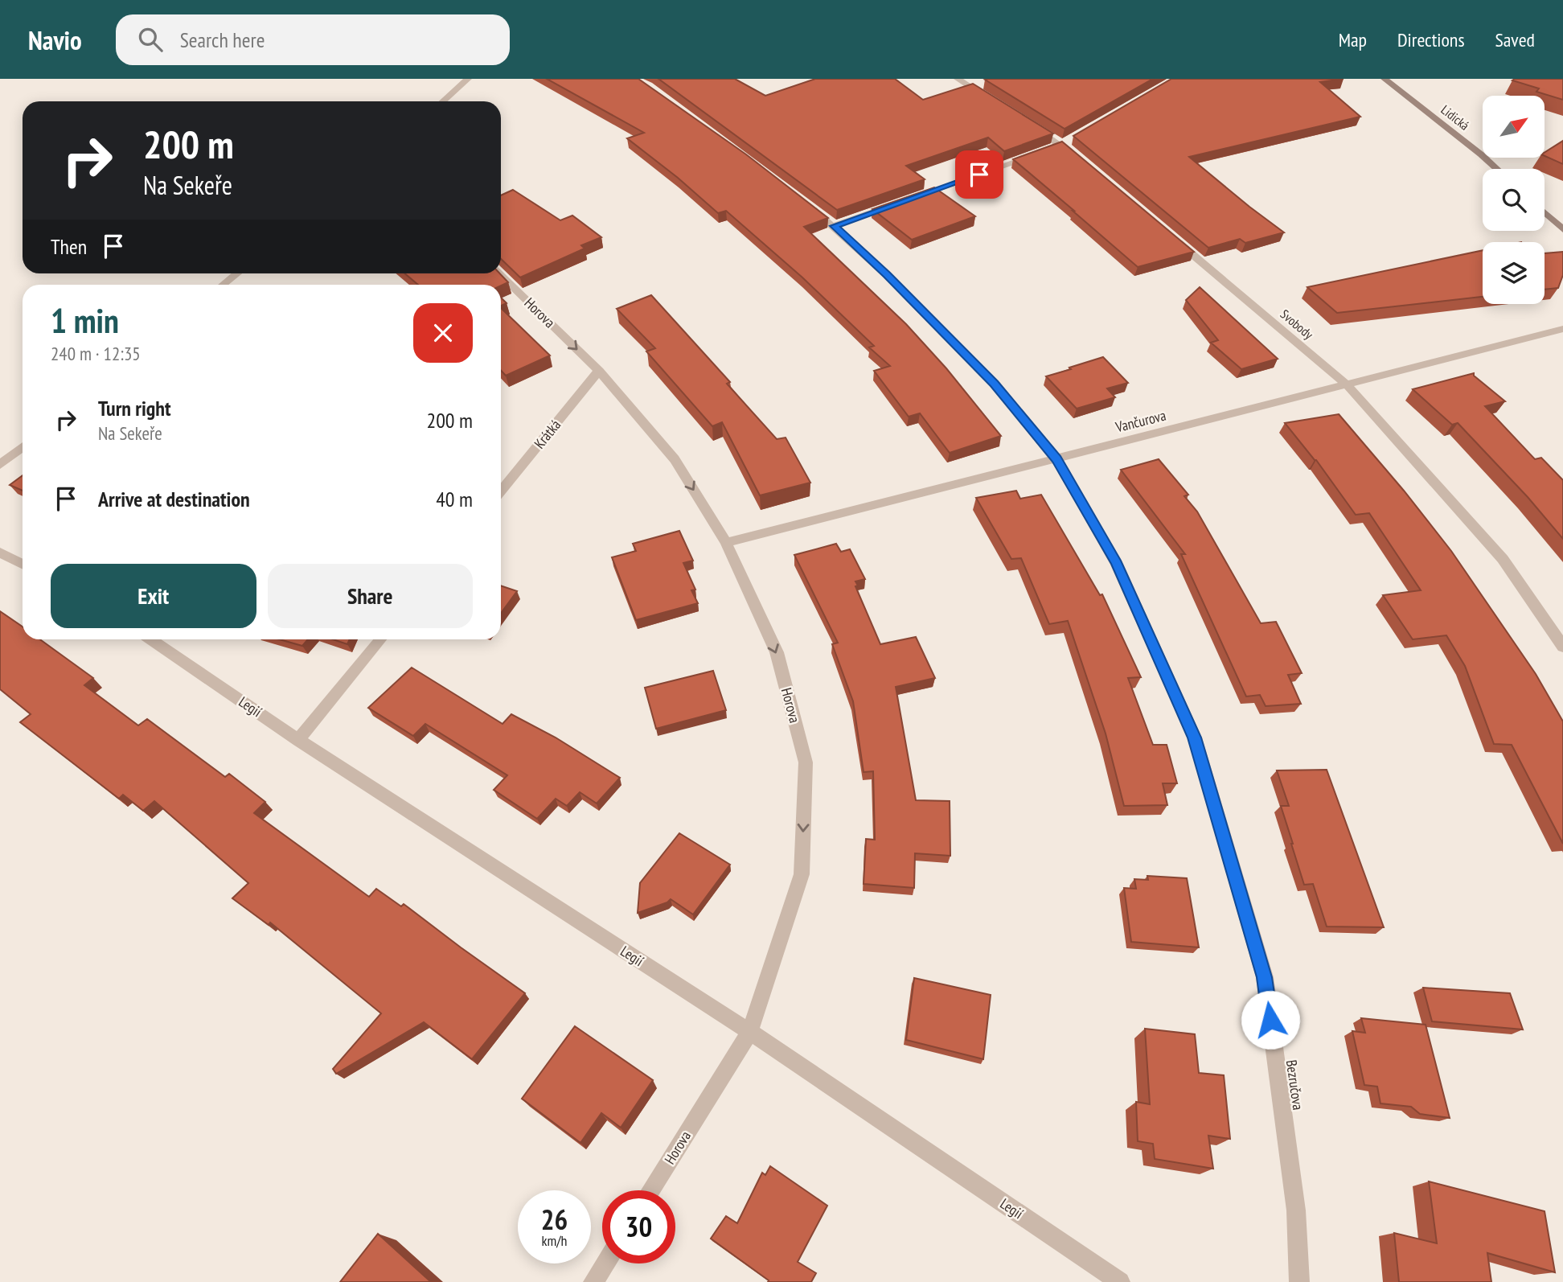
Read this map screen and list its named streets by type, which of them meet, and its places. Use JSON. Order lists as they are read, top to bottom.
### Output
{
  "streets": {
    "street": [
      "Lidická",
      "Horova",
      "Svobody",
      "Vančurova",
      "Krátká",
      "Legií",
      "Bezručova"
    ]
  },
  "crossings": [
    ["Horova", "Vančurova"],
    ["Horova", "Krátká"],
    ["Horova", "Legií"],
    ["Svobody", "Vančurova"],
    ["Vančurova", "Bezručova"]
  ],
  "one_way": ["Horova"],
  "north": "top right",
  "page": {
    "header": "Navio",
    "search": "Search here",
    "nav": ["Map", "Directions", "Saved"],
    "turn": ["200 m", "Na Sekeře"],
    "then": "Then",
    "heading": ["1 min", "240 m · 12:35"],
    "list": [
      {
        "name": "Turn right",
        "note": "Na Sekeře",
        "value": "200 m"
      },
      {
        "name": "Arrive at destination",
        "value": "40 m"
      }
    ],
    "buttons": ["Exit", "Share"],
    "speed": "26 km/h",
    "limit": "30"
  }
}
